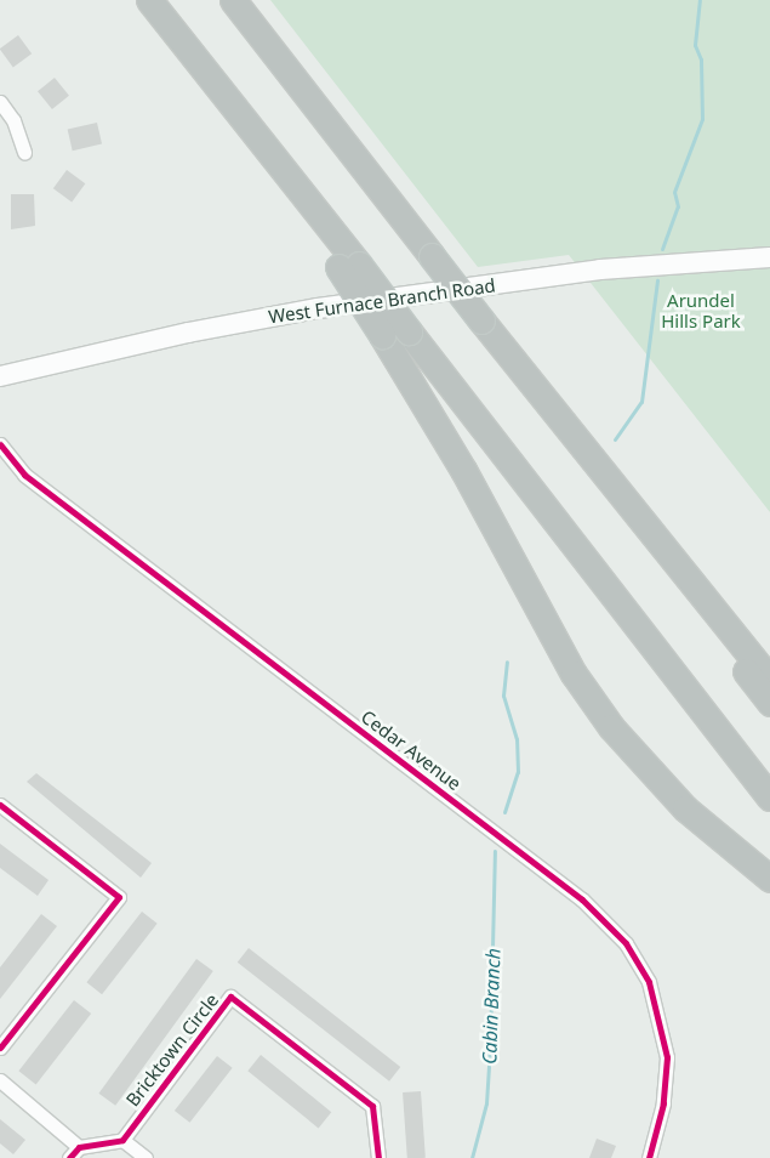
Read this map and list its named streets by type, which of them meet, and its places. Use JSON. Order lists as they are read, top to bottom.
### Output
{
  "streets": {
    "main road": ["West Furnace Branch Road"],
    "street": ["Cedar Avenue", "Bricktown Circle"]
  },
  "water": ["Cabin Branch"],
  "parks": ["Arundel Hills Park"]
}
